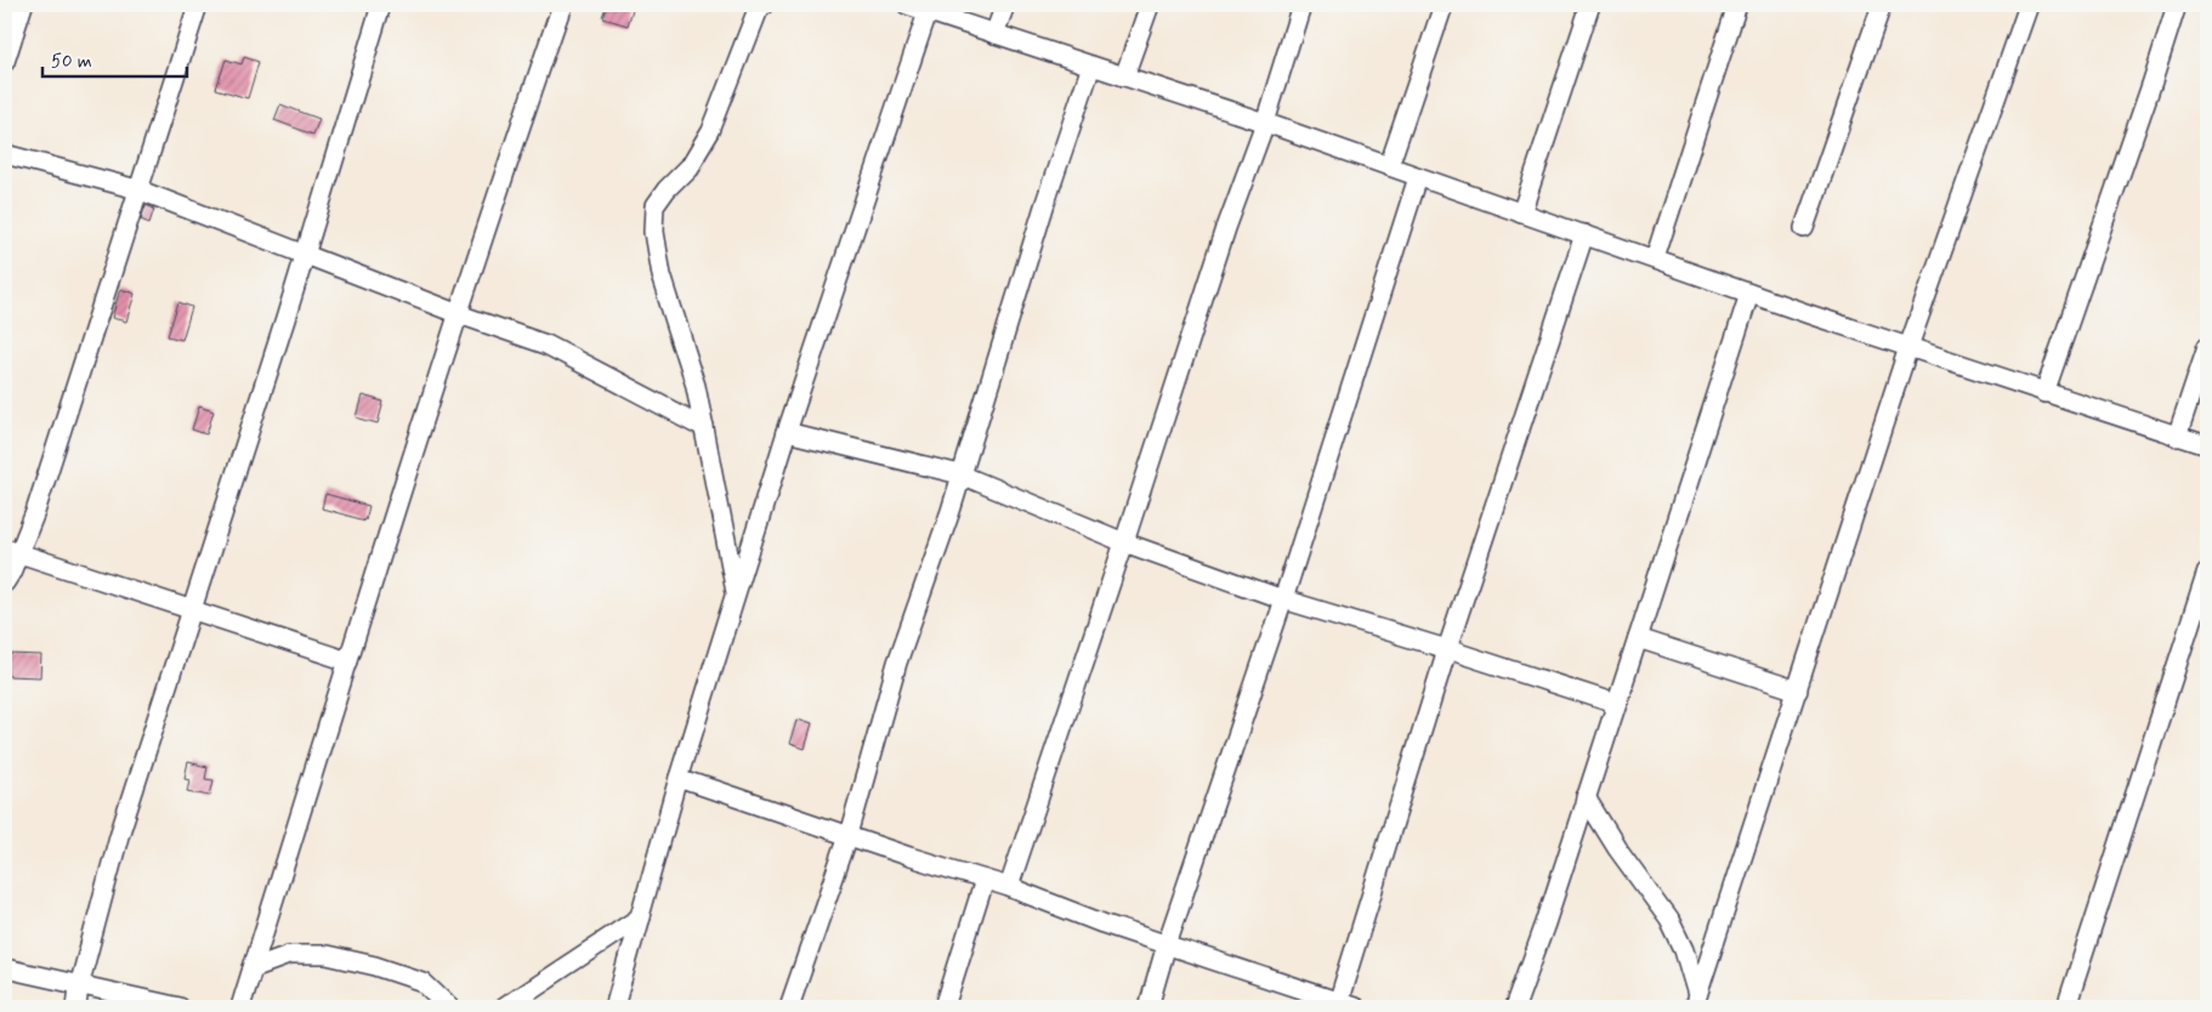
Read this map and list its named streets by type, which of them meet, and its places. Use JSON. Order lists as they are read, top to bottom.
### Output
{
  "scale_bar": "50 m"
}
